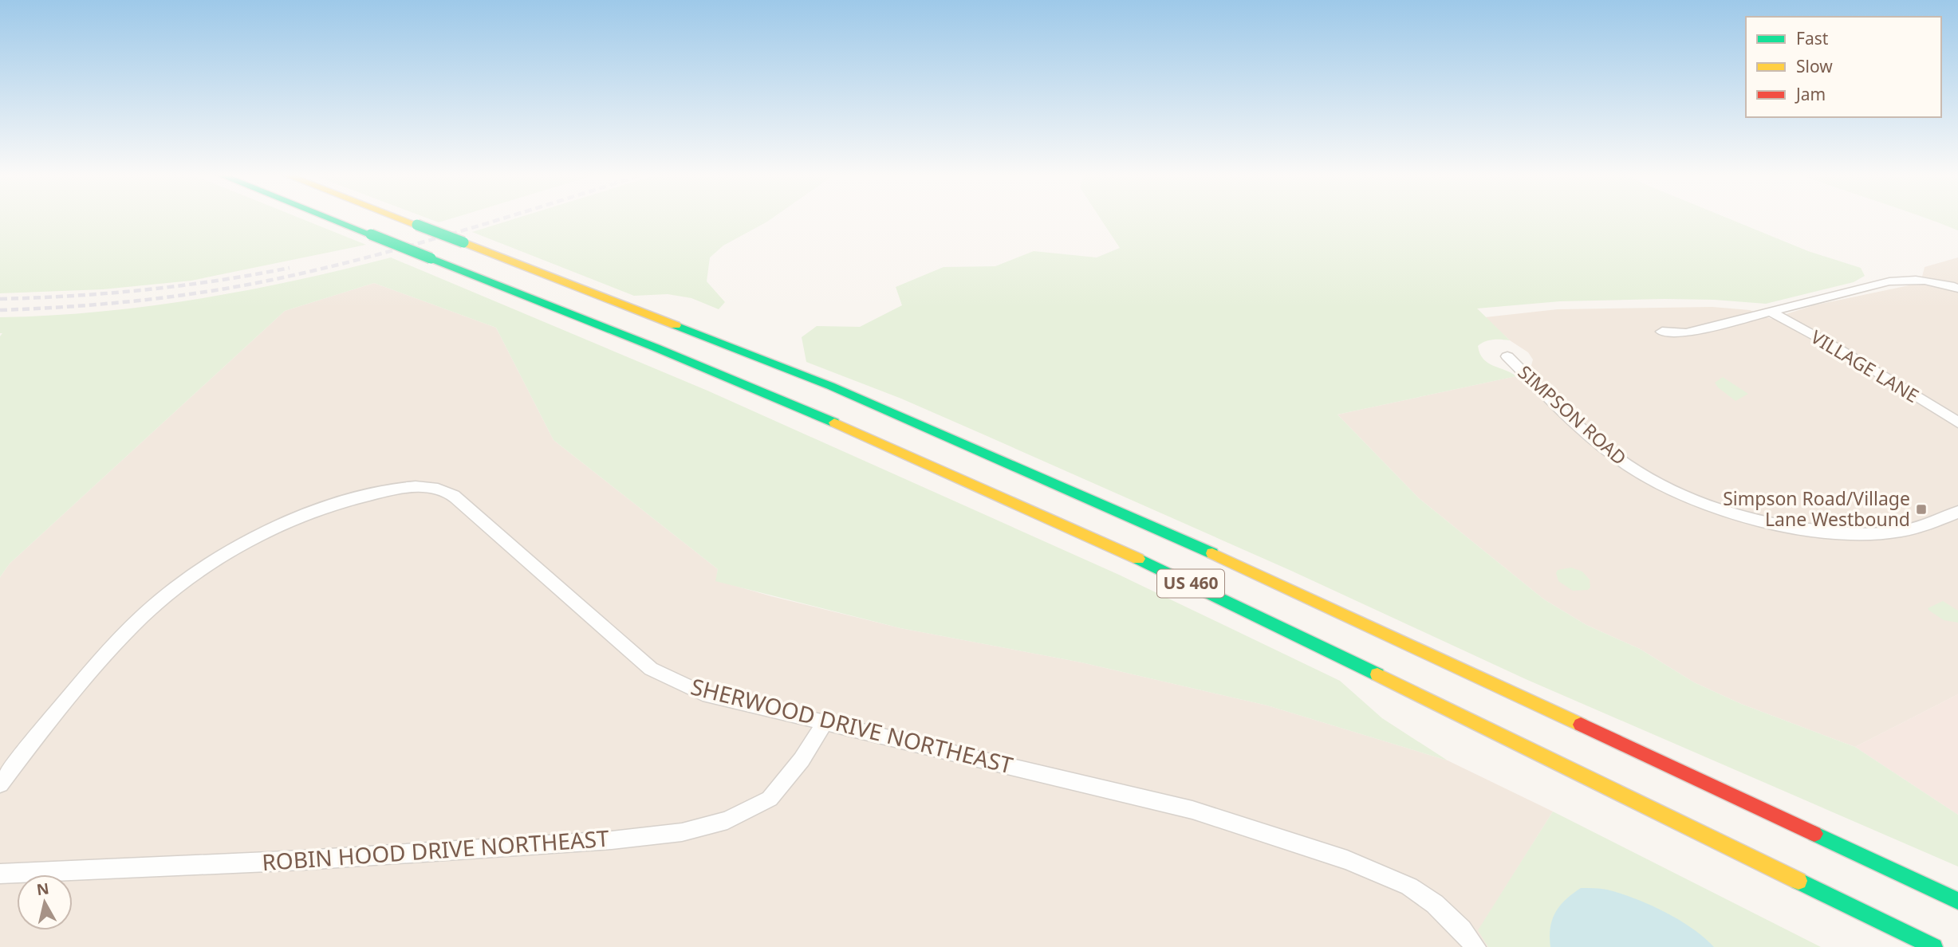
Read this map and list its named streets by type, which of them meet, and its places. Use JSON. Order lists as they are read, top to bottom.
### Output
{
  "streets": {
    "highway": ["US 460"],
    "street": [
      "VILLAGE LANE",
      "SIMPSON ROAD",
      "SHERWOOD DRIVE NORTHEAST",
      "ROBIN HOOD DRIVE NORTHEAST"
    ]
  },
  "crossings": [
    ["SHERWOOD DRIVE NORTHEAST", "ROBIN HOOD DRIVE NORTHEAST"]
  ],
  "places": {
    "transit": ["Simpson Road/Village Lane Westbound"]
  },
  "legend": ["Fast", "Slow", "Jam"],
  "north": "top"
}
